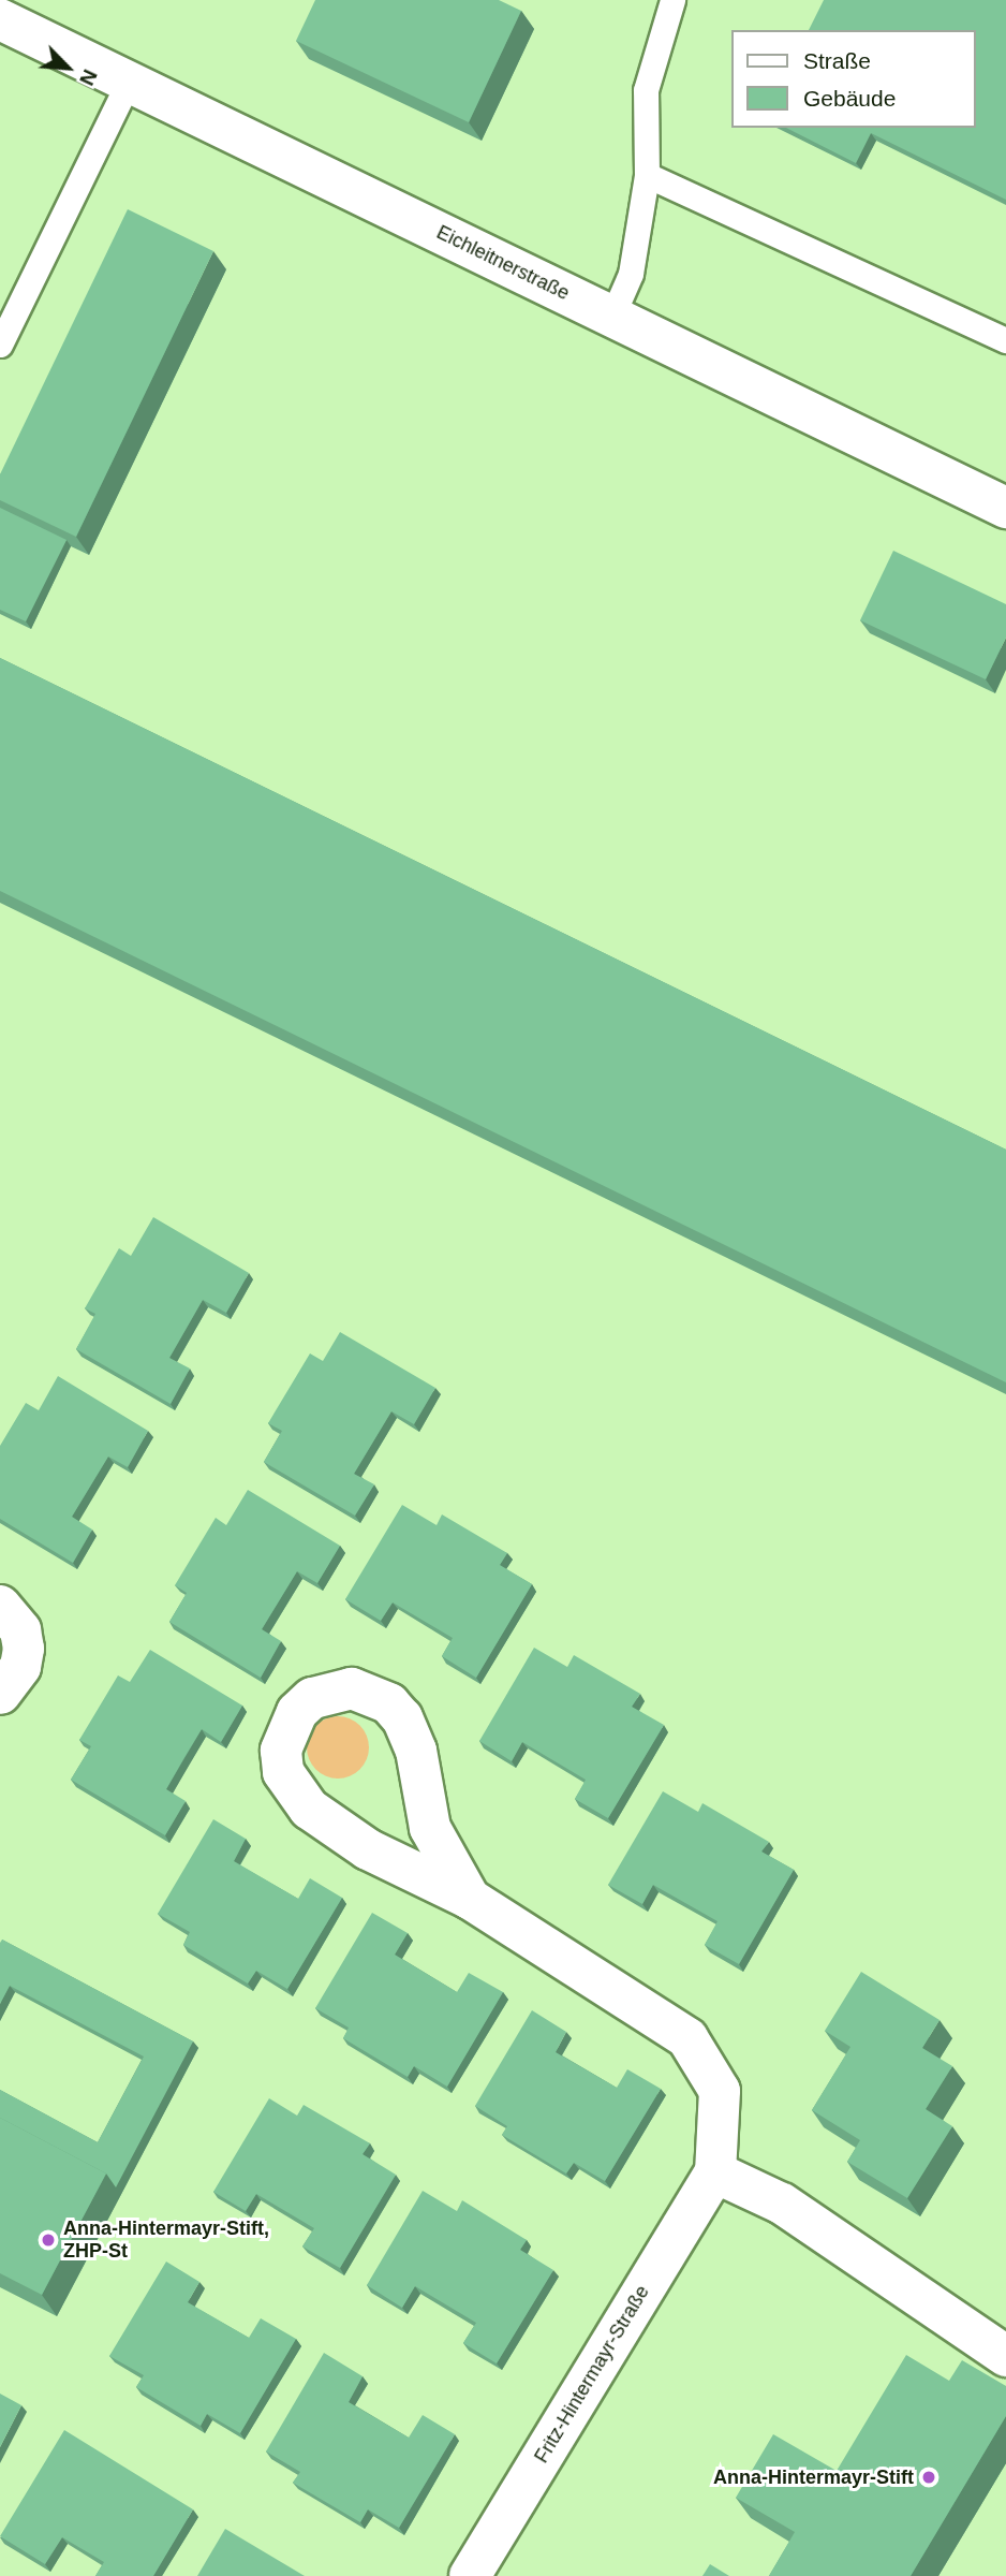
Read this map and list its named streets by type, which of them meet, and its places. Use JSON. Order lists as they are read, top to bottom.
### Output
{
  "streets": {
    "street": ["Eichleitnerstraße", "Fritz-Hintermayr-Straße"]
  },
  "places": ["Anna-Hintermayr-Stift, ZHP-St", "Anna-Hintermayr-Stift"],
  "legend": ["Straße", "Gebäude"],
  "north": "bottom right"
}
